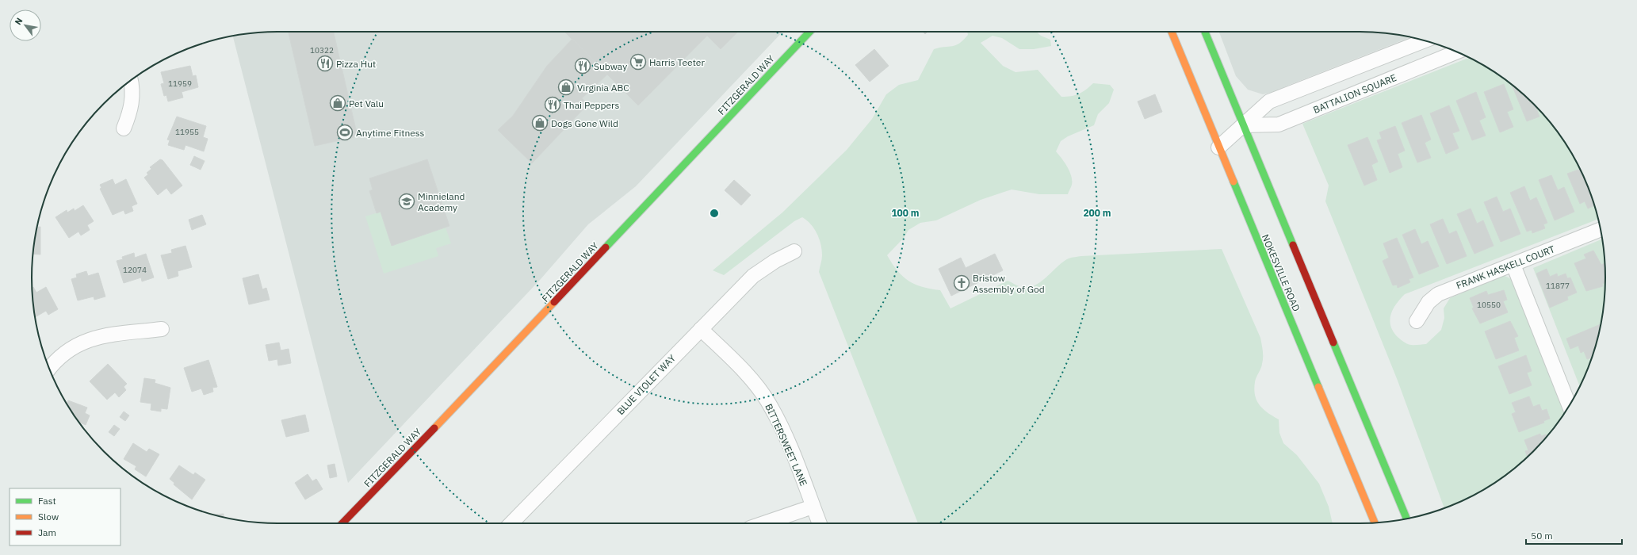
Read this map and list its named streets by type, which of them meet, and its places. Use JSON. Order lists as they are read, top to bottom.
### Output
{
  "streets": {
    "main road": ["FITZGERALD WAY", "NOKESVILLE ROAD"],
    "street": [
      "BATTALION SQUARE",
      "FRANK HASKELL COURT",
      "BLUE VIOLET WAY",
      "BITTERSWEET LANE"
    ]
  },
  "crossings": [
    ["BLUE VIOLET WAY", "BITTERSWEET LANE"]
  ],
  "places": {
    "supermarket": ["Harris Teeter"],
    "restaurant": ["Pizza Hut", "Subway", "Thai Peppers"],
    "shop": ["Virginia ABC", "Pet Valu", "Dogs Gone Wild"],
    "sports": ["Anytime Fitness"],
    "school or university": ["Minnieland Academy"],
    "church": ["Bristow Assembly of God"]
  },
  "house_numbers": [
    "10322",
    "11959",
    "11955",
    "12074",
    "11877",
    "10550"
  ],
  "legend": ["Fast", "Slow", "Jam"],
  "scale_bar": "50 m",
  "north": "top left",
  "rings": ["100 m", "200 m"]
}
